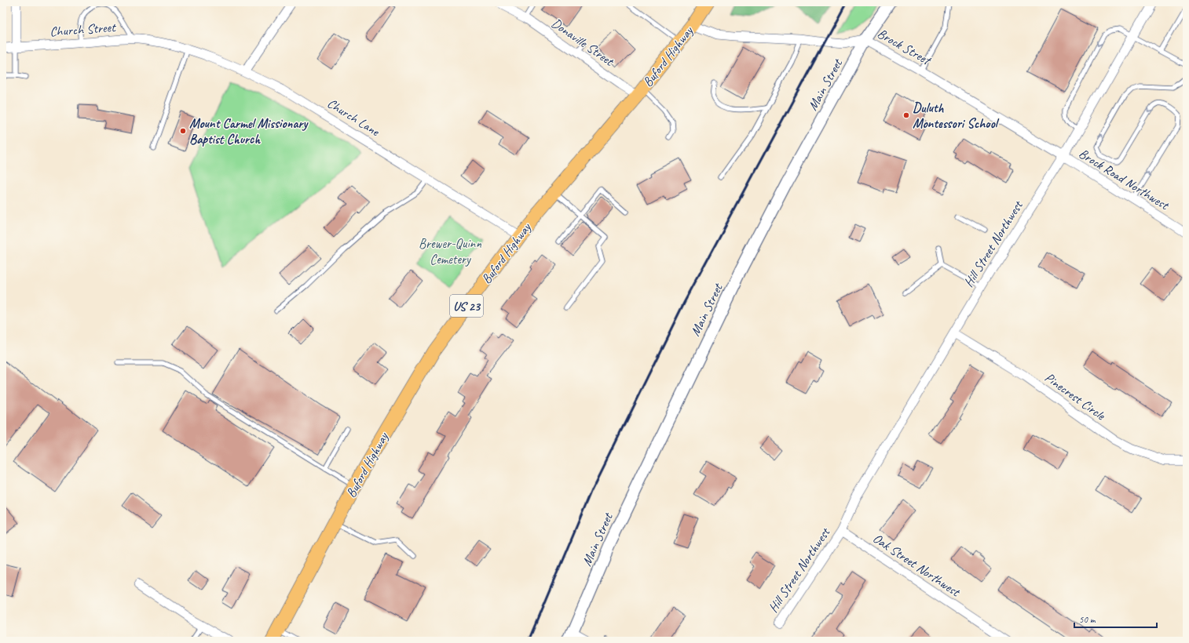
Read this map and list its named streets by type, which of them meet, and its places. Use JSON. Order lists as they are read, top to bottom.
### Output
{
  "streets": {
    "main road": ["Buford Highway", "US 23"],
    "street": [
      "Church Street",
      "Donaville Street",
      "Brock Street",
      "Main Street",
      "Church Lane",
      "Brock Road Northwest",
      "Hill Street Northwest",
      "Pinecrest Circle",
      "Oak Street Northwest"
    ]
  },
  "crossings": [
    ["Church Street", "Church Lane"],
    ["Donaville Street", "Buford Highway"],
    ["Brock Street", "Buford Highway"],
    ["Brock Street", "Main Street"],
    ["Brock Street", "Brock Road Northwest"],
    ["Brock Street", "Hill Street Northwest"],
    ["Buford Highway", "Church Lane"],
    ["Brock Road Northwest", "Hill Street Northwest"],
    ["Hill Street Northwest", "Pinecrest Circle"],
    ["Hill Street Northwest", "Oak Street Northwest"]
  ],
  "parks": ["Brewer-Quinn Cemetery"],
  "places": ["Duluth Montessori School", "Mount Carmel Missionary Baptist Church"],
  "scale_bar": "50 m"
}
